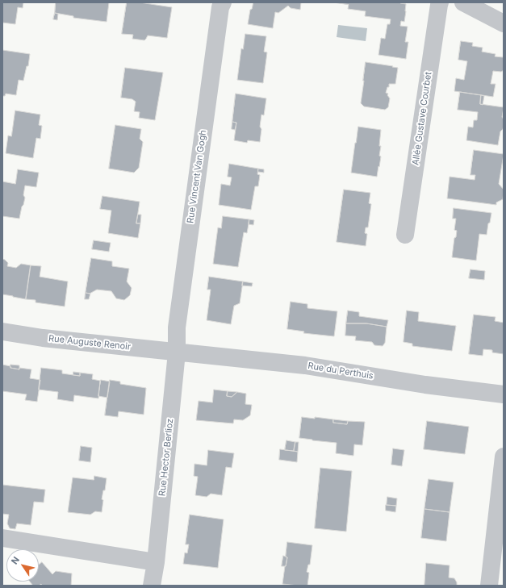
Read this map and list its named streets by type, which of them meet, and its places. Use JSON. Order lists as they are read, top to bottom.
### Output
{
  "streets": {
    "street": [
      "Allée Gustave Courbet",
      "Rue Vincent Van Gogh",
      "Rue Auguste Renoir",
      "Rue du Perthuis",
      "Rue Hector Berlioz"
    ]
  },
  "crossings": [
    ["Rue Vincent Van Gogh", "Rue Auguste Renoir"],
    ["Rue Vincent Van Gogh", "Rue du Perthuis"],
    ["Rue Vincent Van Gogh", "Rue Hector Berlioz"],
    ["Rue Auguste Renoir", "Rue du Perthuis"],
    ["Rue Auguste Renoir", "Rue Hector Berlioz"],
    ["Rue du Perthuis", "Rue Hector Berlioz"]
  ],
  "north": "top left"
}
